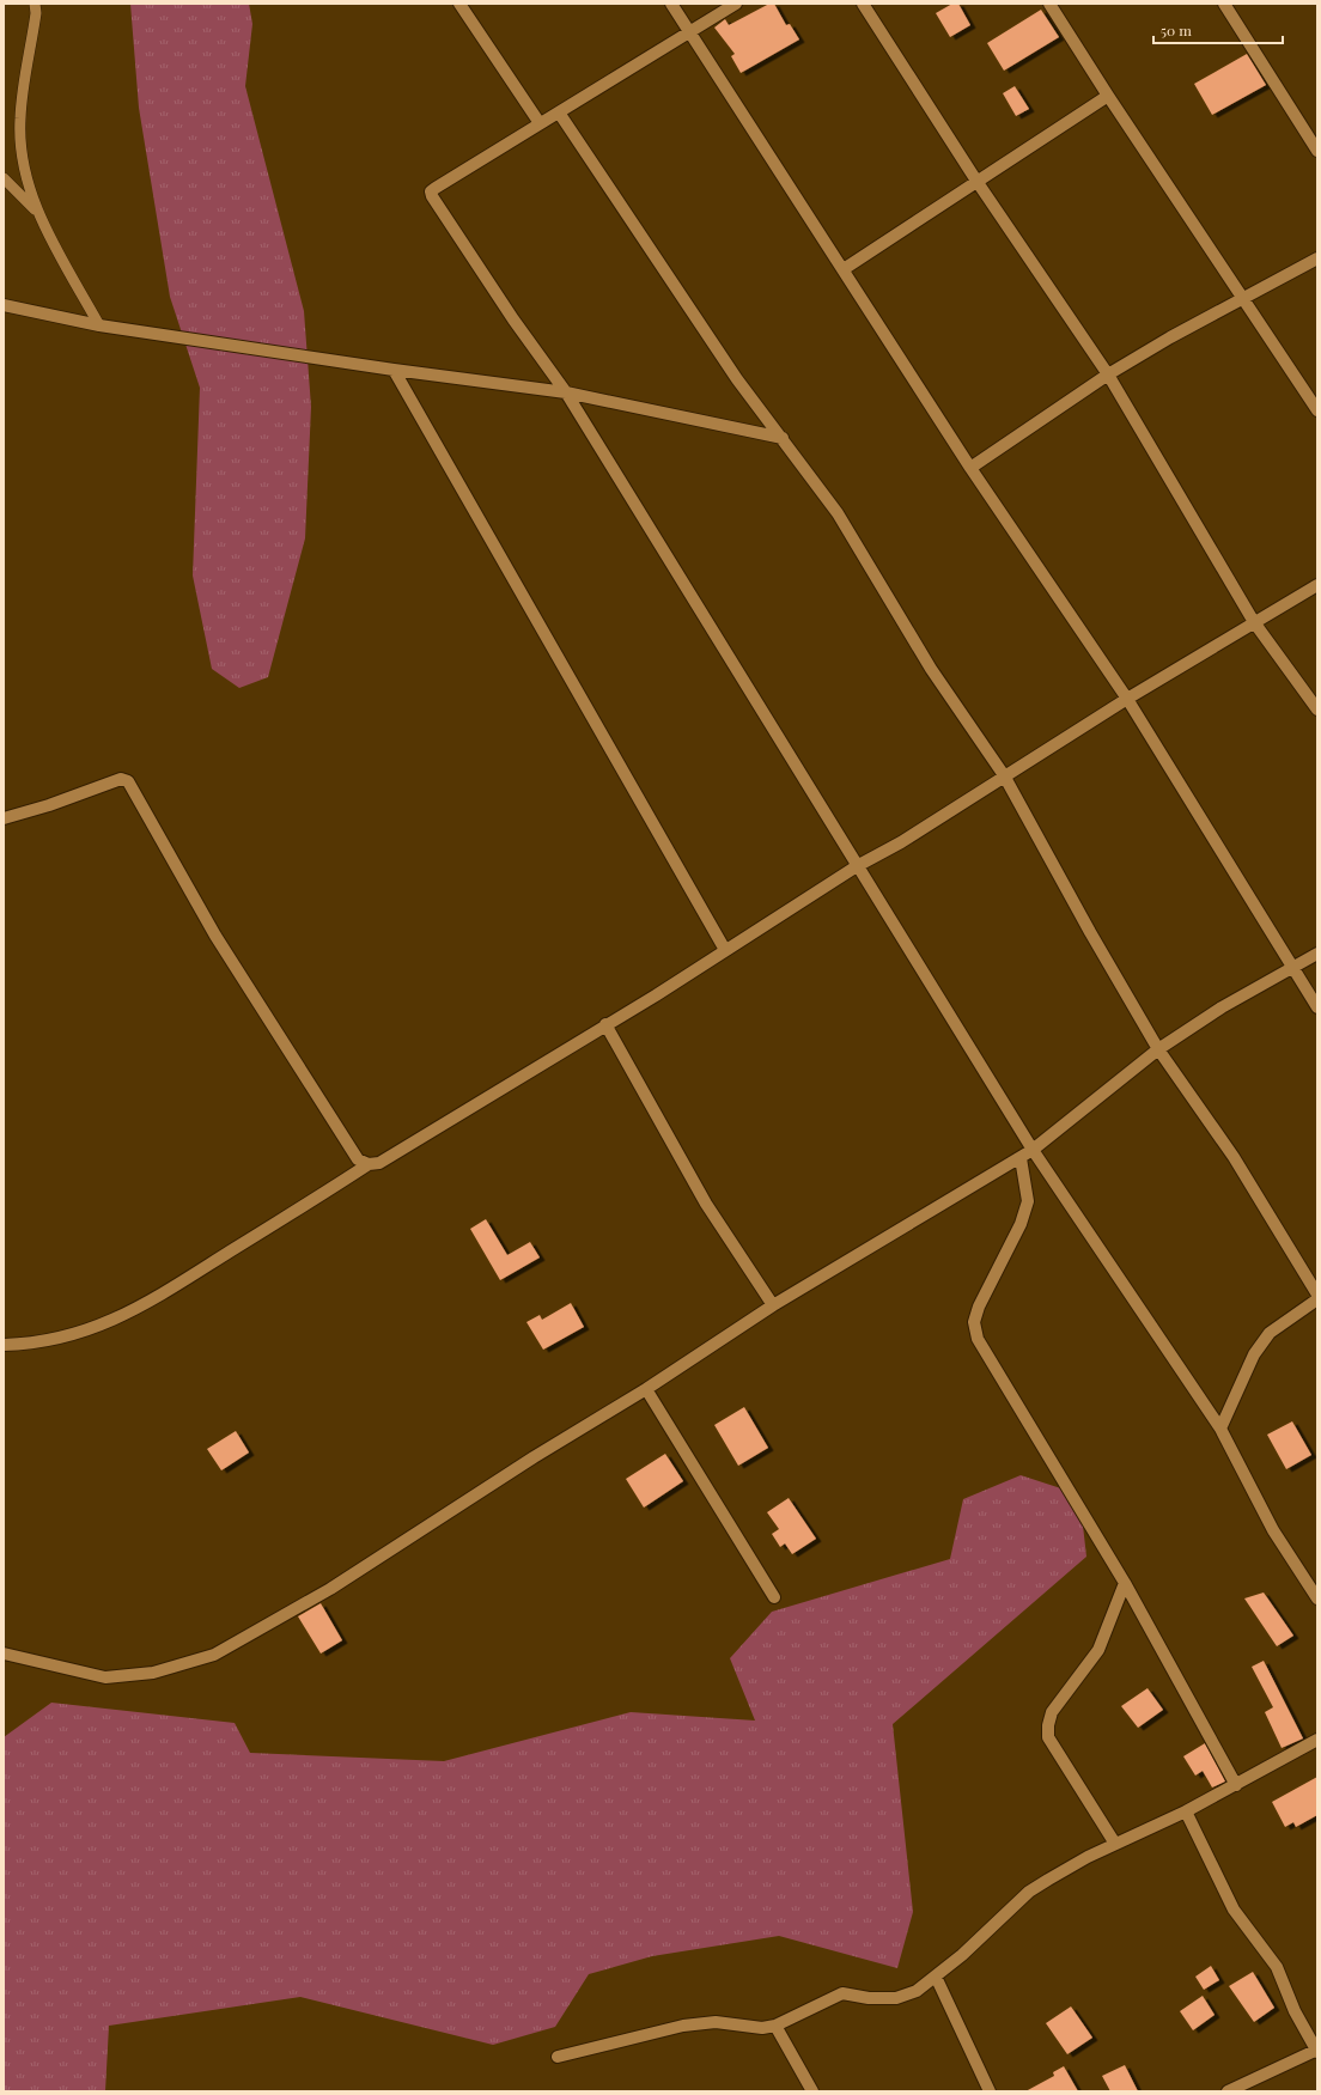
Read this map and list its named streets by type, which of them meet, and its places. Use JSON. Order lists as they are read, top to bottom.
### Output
{
  "scale_bar": "50 m"
}
